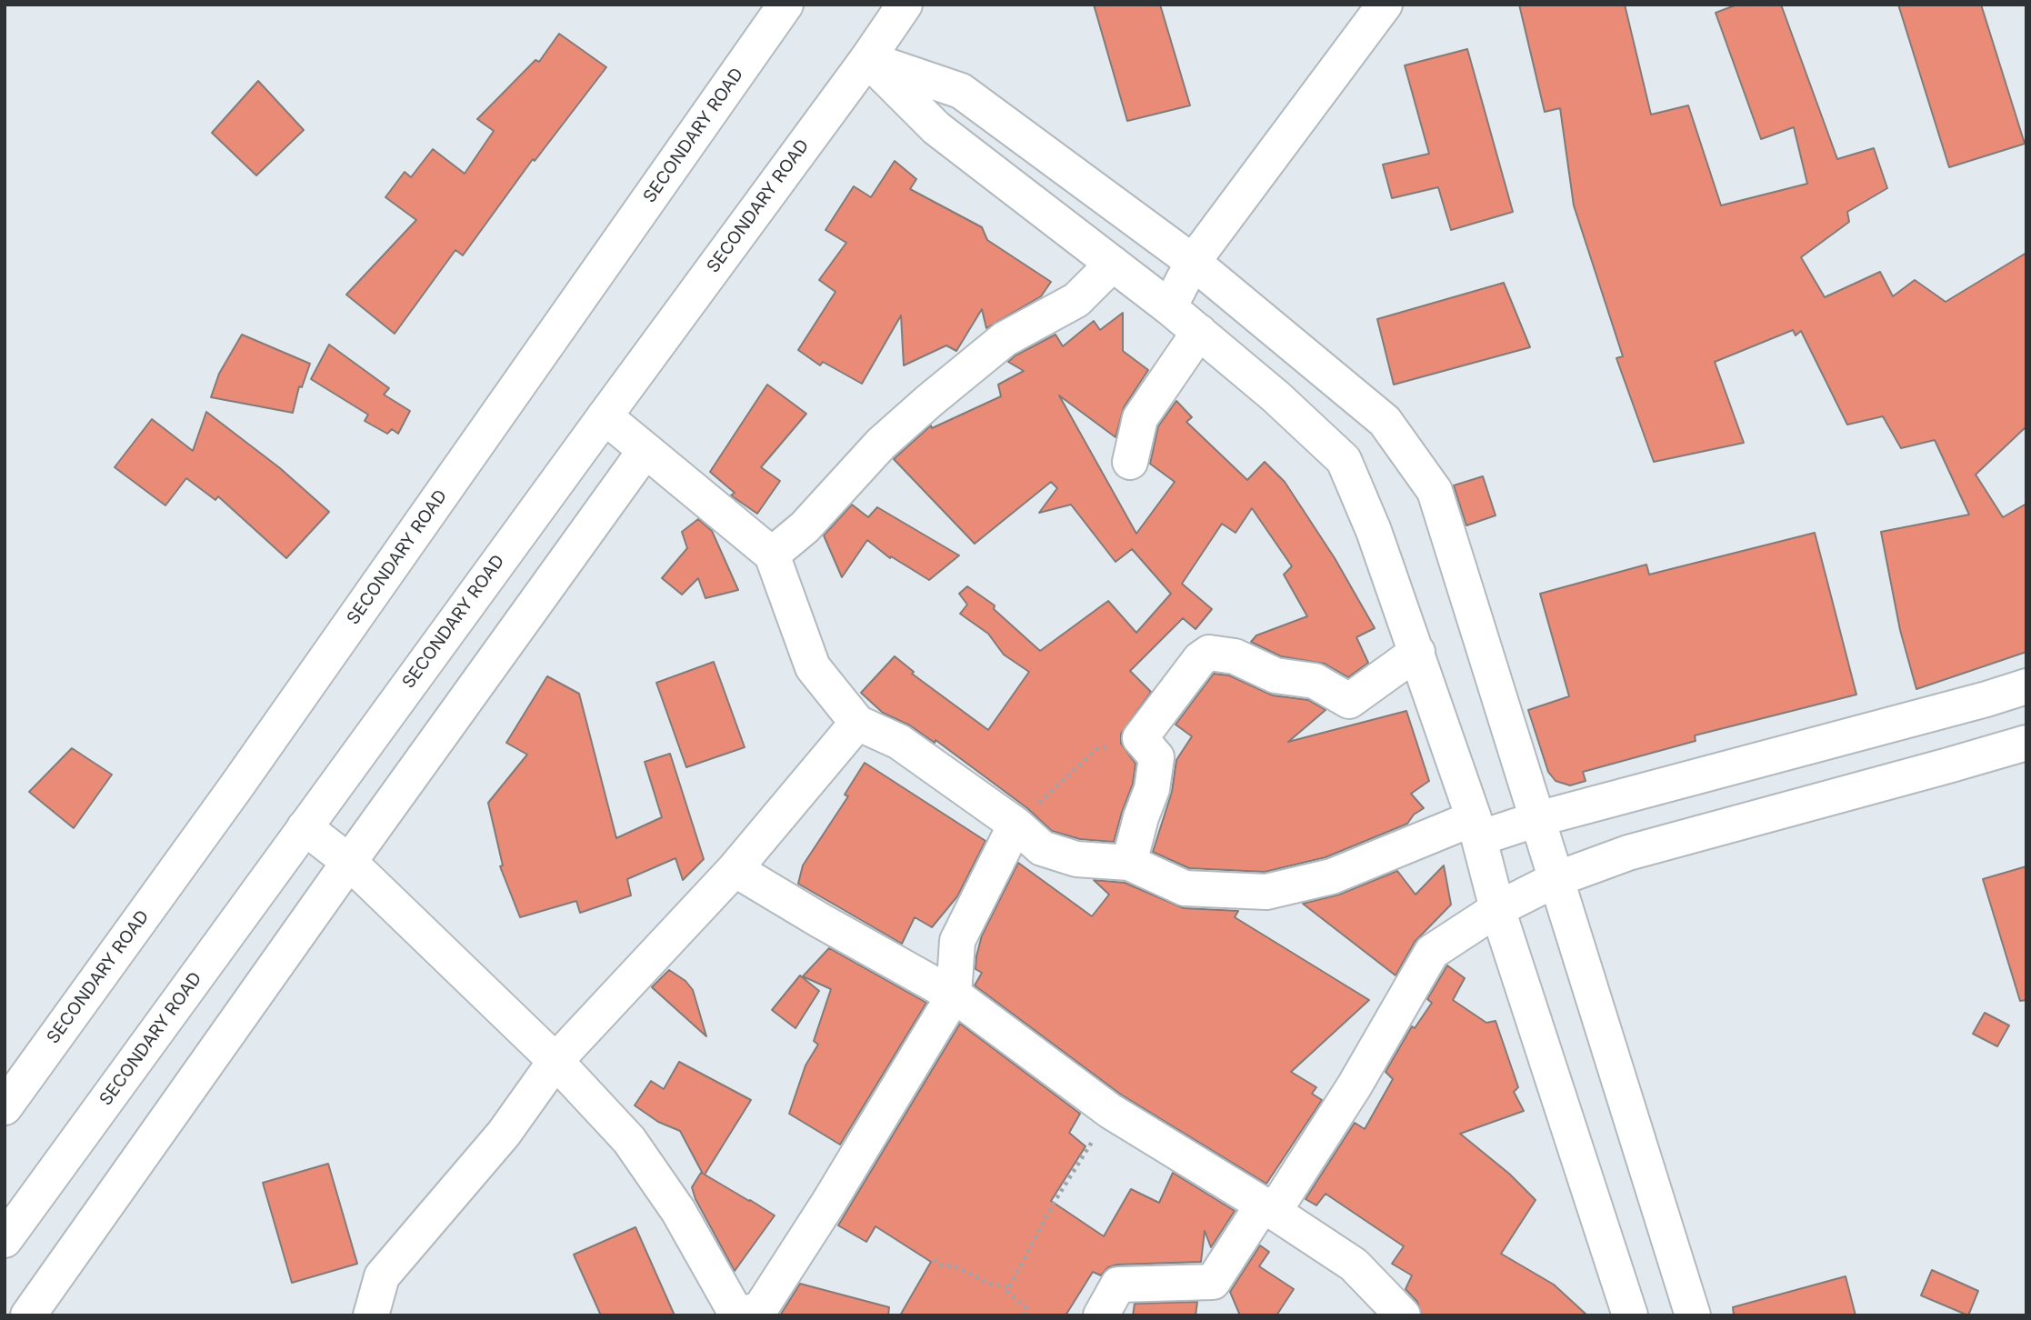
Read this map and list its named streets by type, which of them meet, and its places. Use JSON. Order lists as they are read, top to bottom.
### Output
{
  "streets": {
    "street": ["SECONDARY ROAD"]
  }
}
